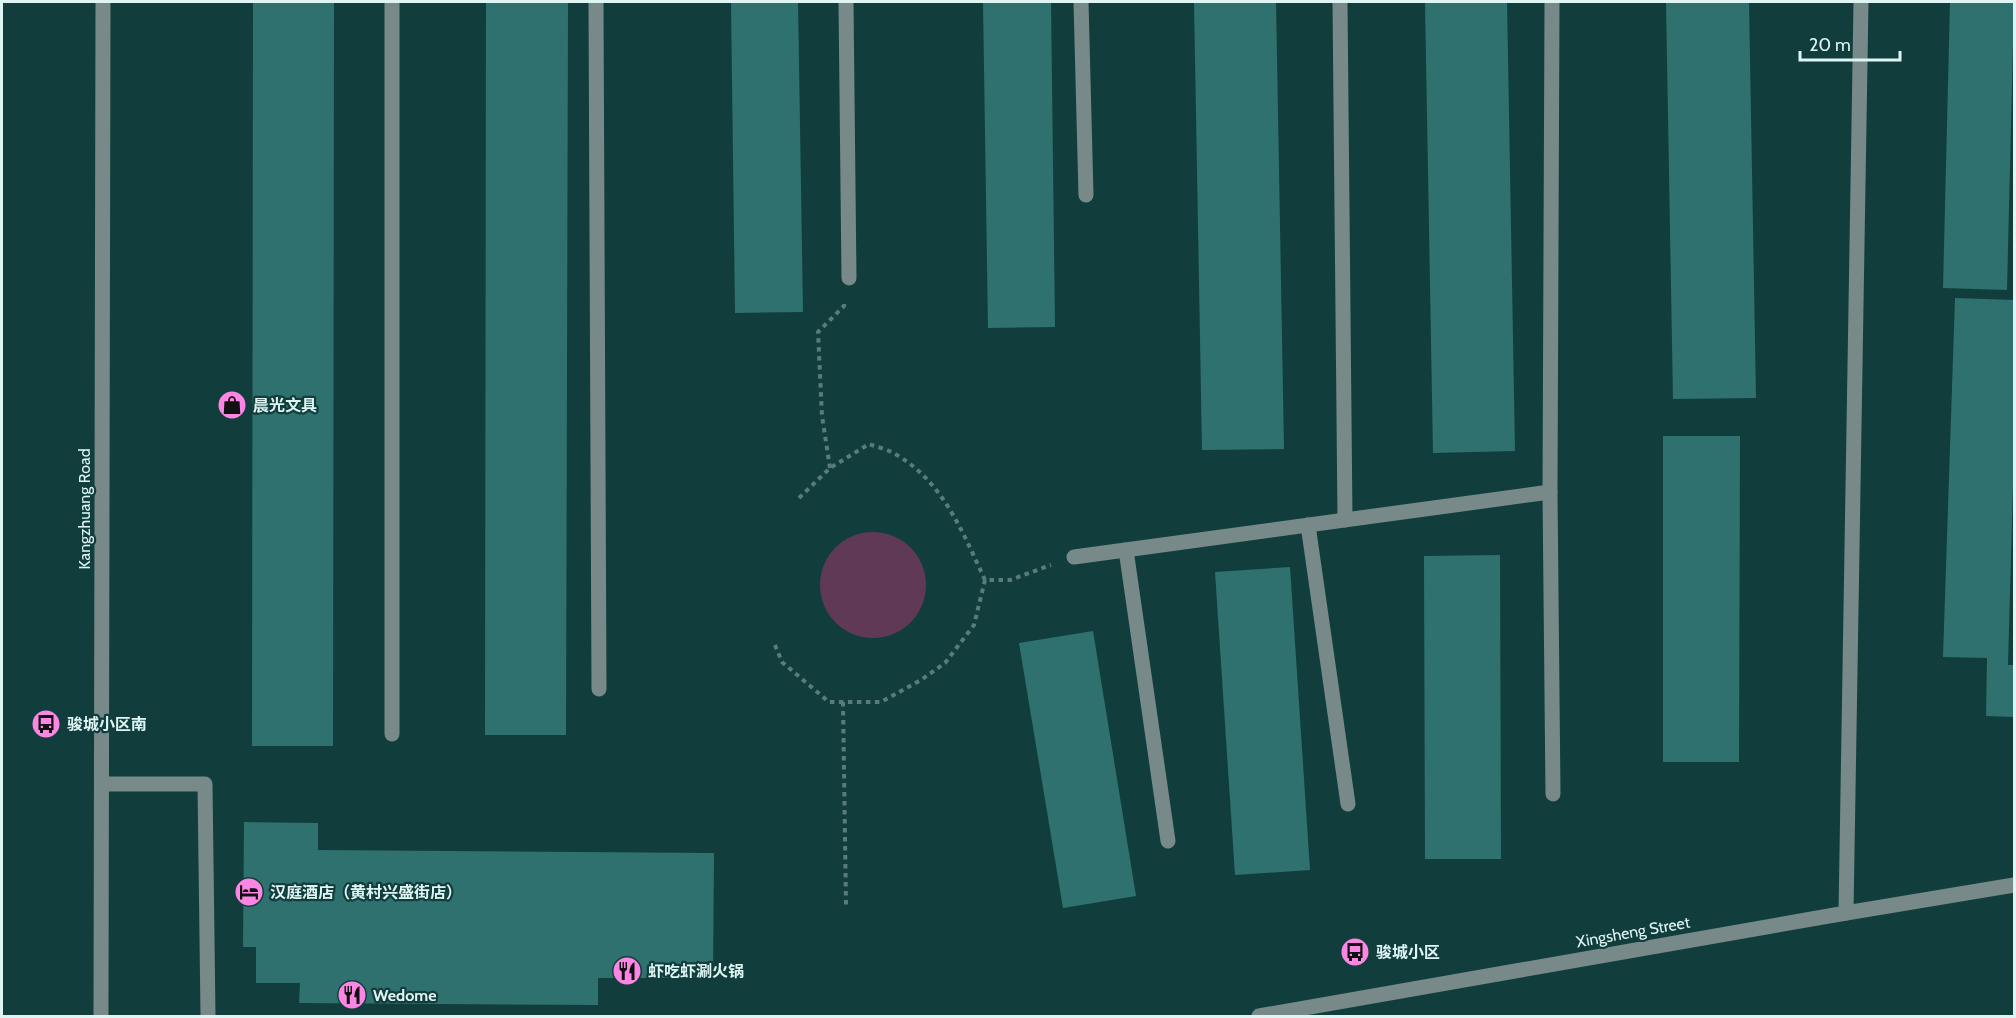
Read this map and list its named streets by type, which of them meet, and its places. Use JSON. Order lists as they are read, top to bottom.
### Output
{
  "streets": {
    "street": ["Kangzhuang Road", "Xingsheng Street"]
  },
  "places": {
    "shop": ["晨光文具"],
    "bus stop": ["骏城小区南", "骏城小区"],
    "hotel": ["汉庭酒店（黄村兴盛街店）"],
    "restaurant": ["虾吃虾涮火锅", "Wedome"]
  },
  "scale_bar": "20 m"
}
